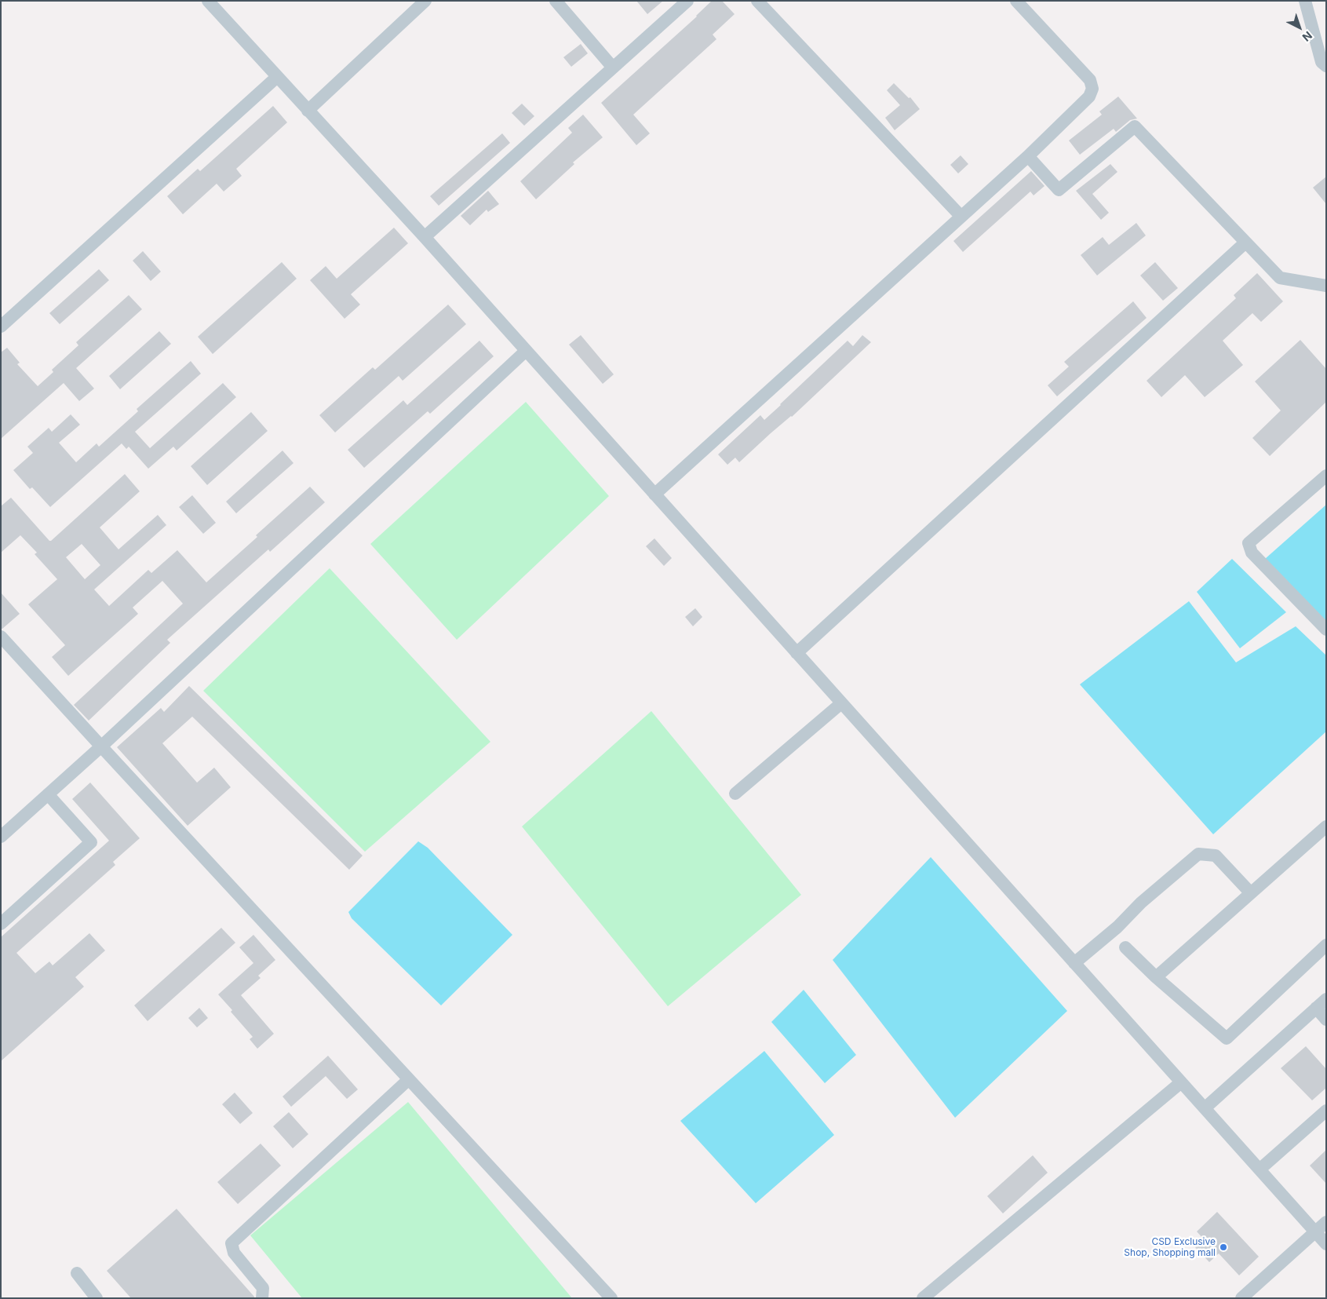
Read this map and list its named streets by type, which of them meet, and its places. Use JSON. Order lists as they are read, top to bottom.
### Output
{
  "places": ["CSD Exclusive Shop, Shopping mall"],
  "north": "bottom right"
}
